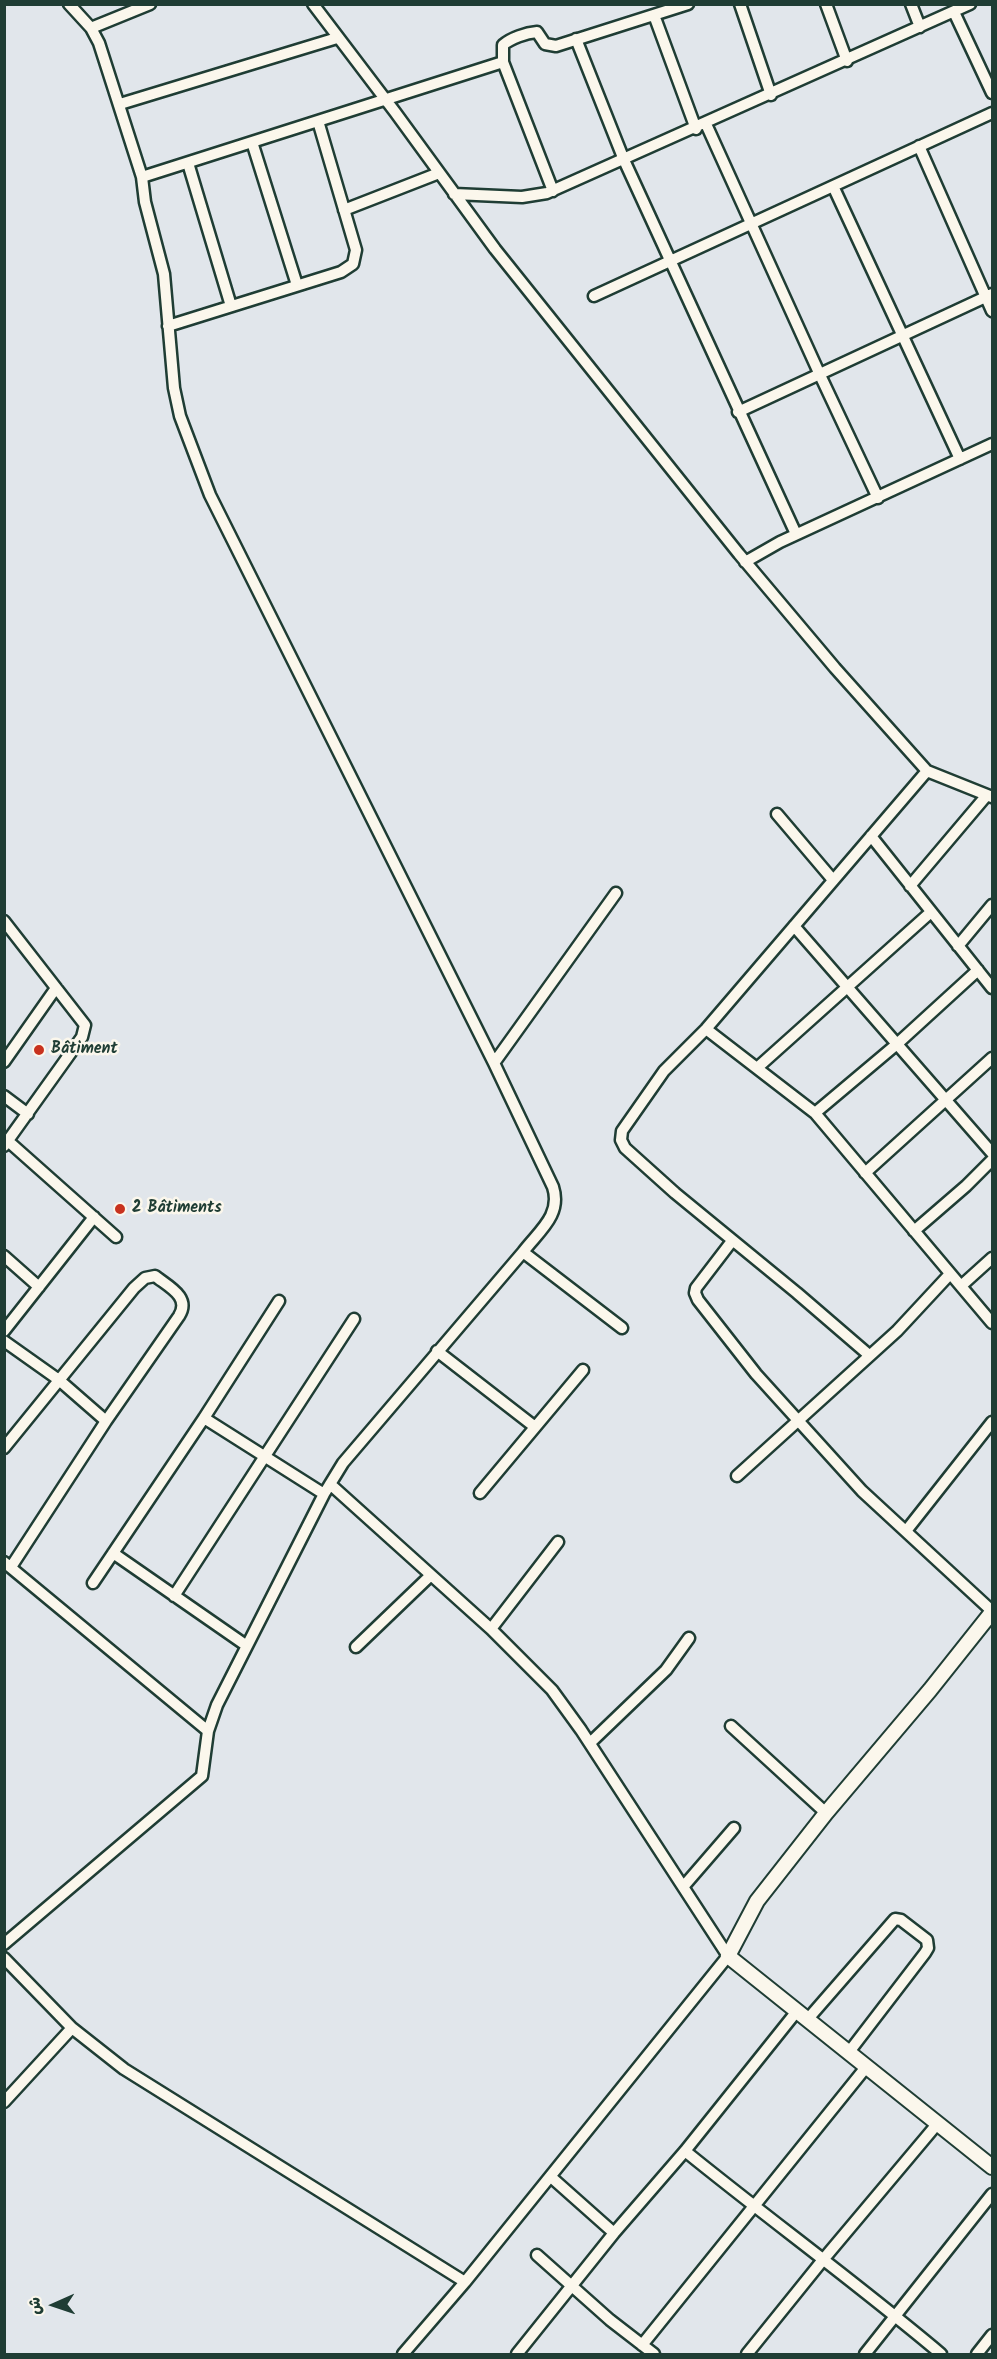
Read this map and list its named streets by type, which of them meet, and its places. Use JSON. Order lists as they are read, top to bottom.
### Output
{
  "places": ["Bâtiment", "2 Bâtiments"],
  "north": "left"
}
